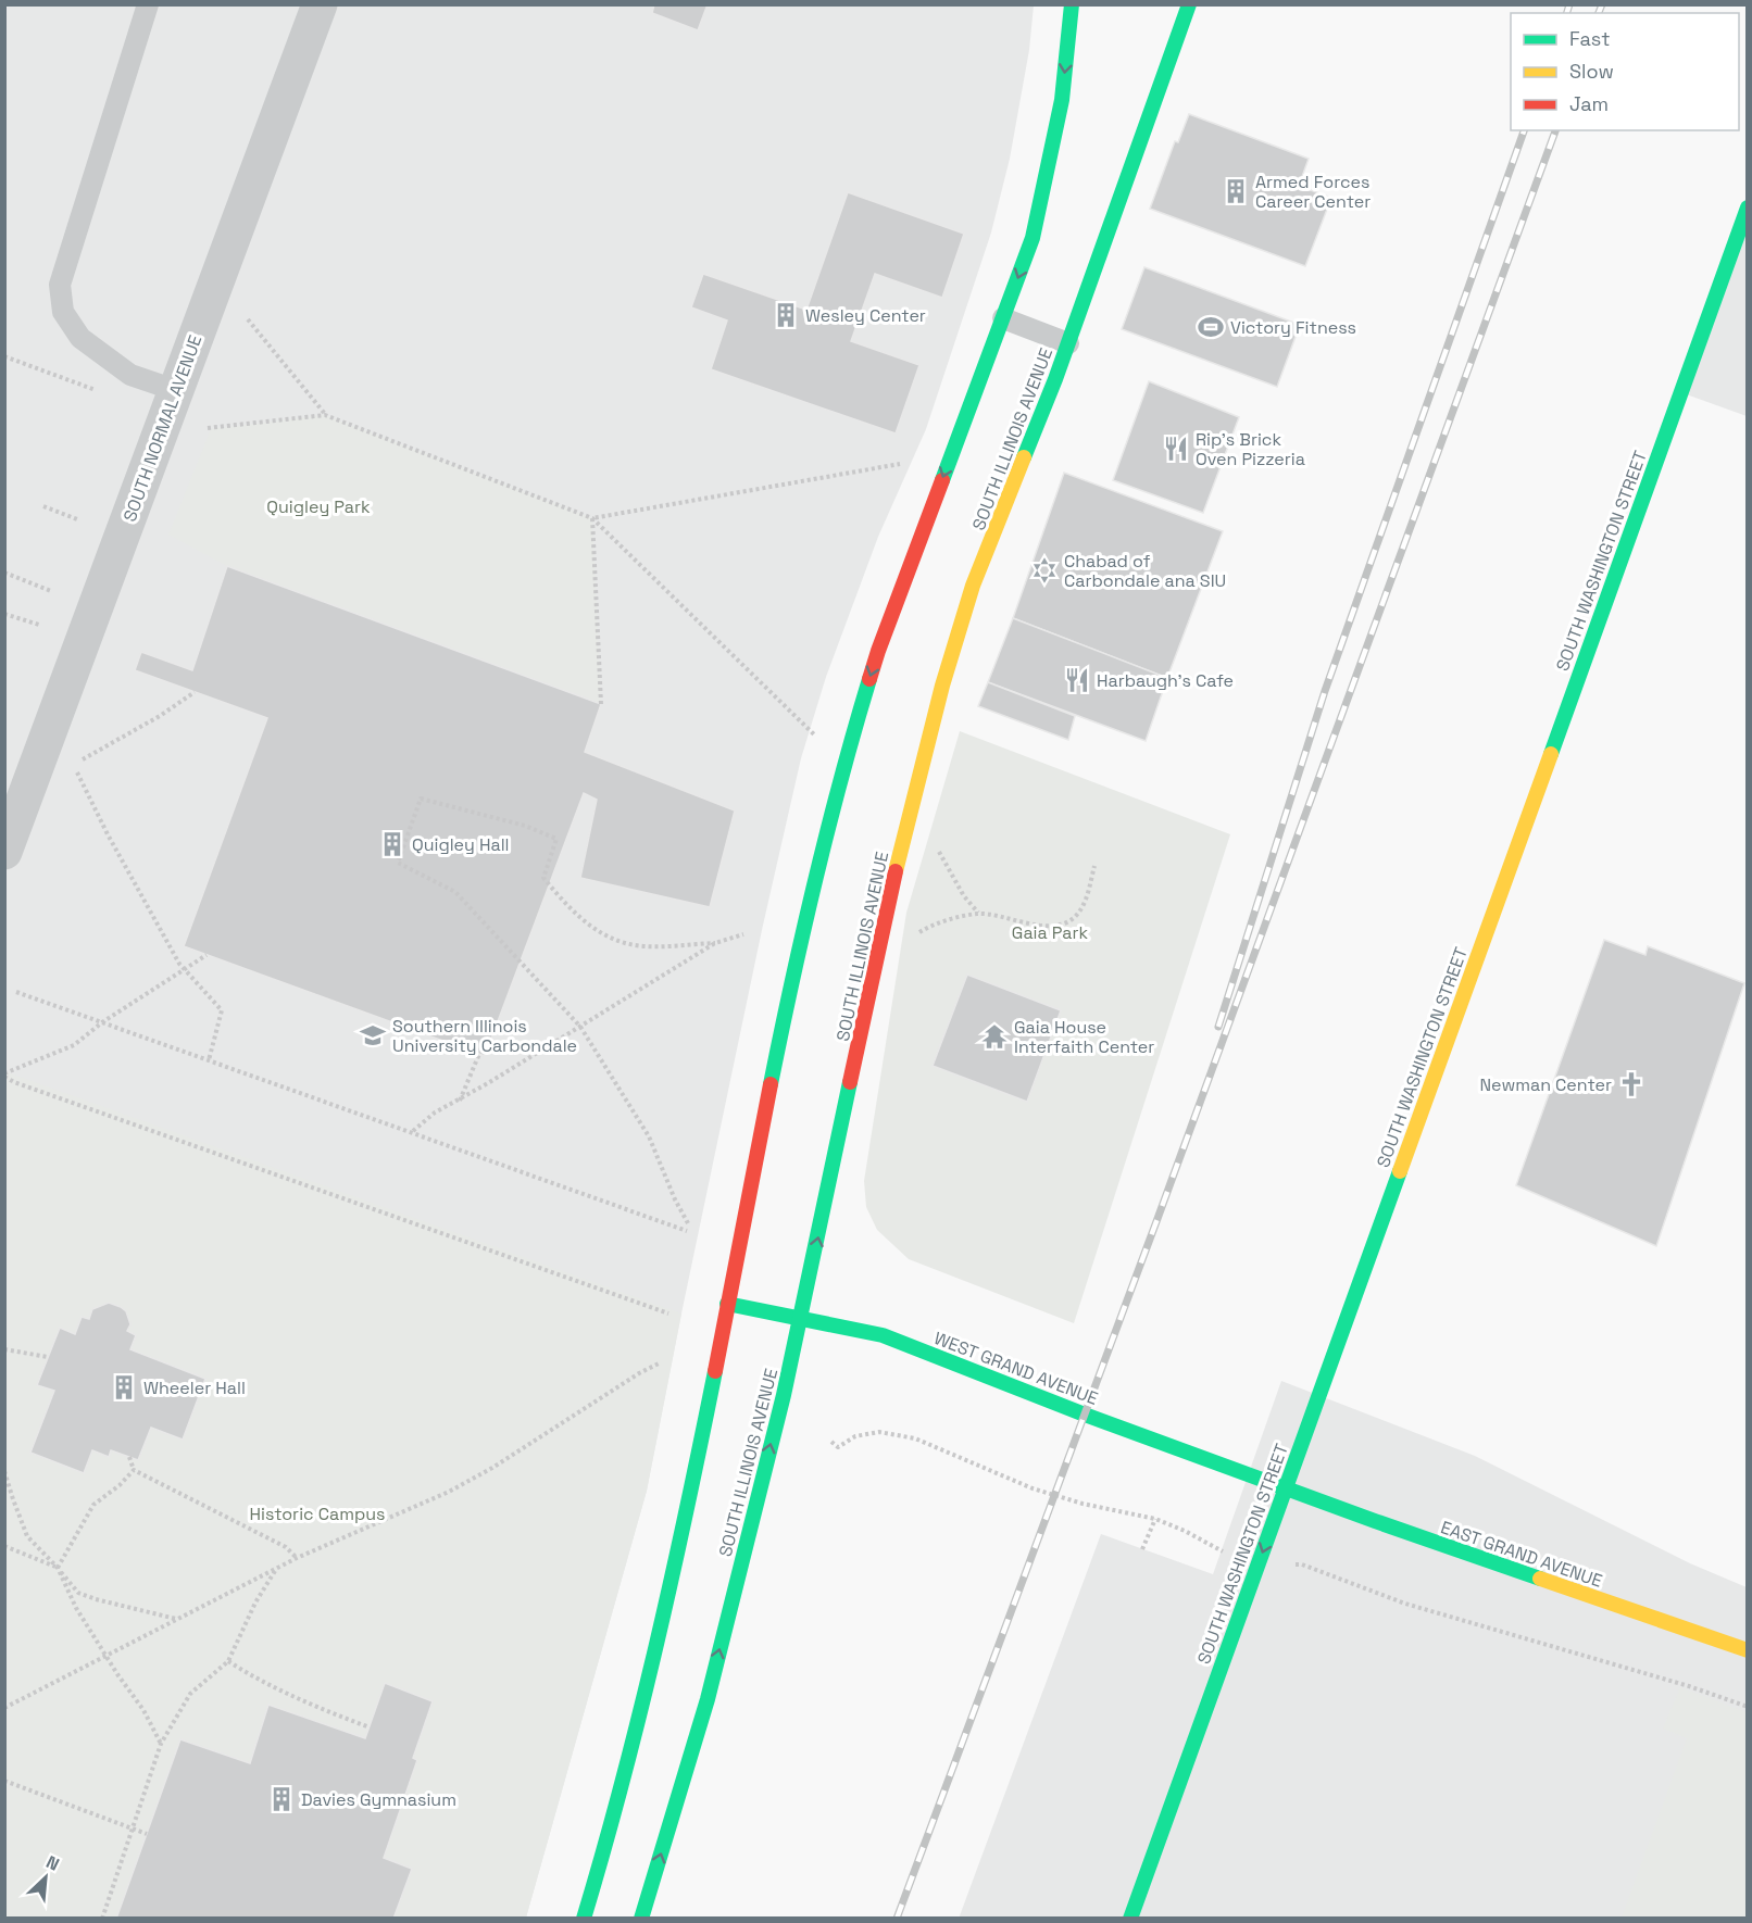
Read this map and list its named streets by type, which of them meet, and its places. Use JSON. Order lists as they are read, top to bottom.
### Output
{
  "streets": {
    "main road": [
      "SOUTH ILLINOIS AVENUE",
      "SOUTH WASHINGTON STREET",
      "WEST GRAND AVENUE",
      "EAST GRAND AVENUE"
    ],
    "street": ["SOUTH NORMAL AVENUE"]
  },
  "crossings": [
    ["SOUTH ILLINOIS AVENUE", "WEST GRAND AVENUE"],
    ["SOUTH WASHINGTON STREET", "WEST GRAND AVENUE"],
    ["SOUTH WASHINGTON STREET", "EAST GRAND AVENUE"],
    ["WEST GRAND AVENUE", "EAST GRAND AVENUE"]
  ],
  "parks": ["Quigley Park", "Gaia Park", "Historic Campus"],
  "places": {
    "building": [
      "Armed Forces Career Center",
      "Wesley Center",
      "Quigley Hall",
      "Wheeler Hall",
      "Davies Gymnasium"
    ],
    "sports": ["Victory Fitness"],
    "restaurant": ["Rip’s Brick Oven Pizzeria", "Harbaugh's Cafe"],
    "synagogue": ["Chabad of Carbondale ana SIU"],
    "school or university": ["Southern Illinois University Carbondale"],
    "temple": ["Gaia House Interfaith Center"],
    "church": ["Newman Center"]
  },
  "legend": ["Fast", "Slow", "Jam"],
  "north": "top right"
}
